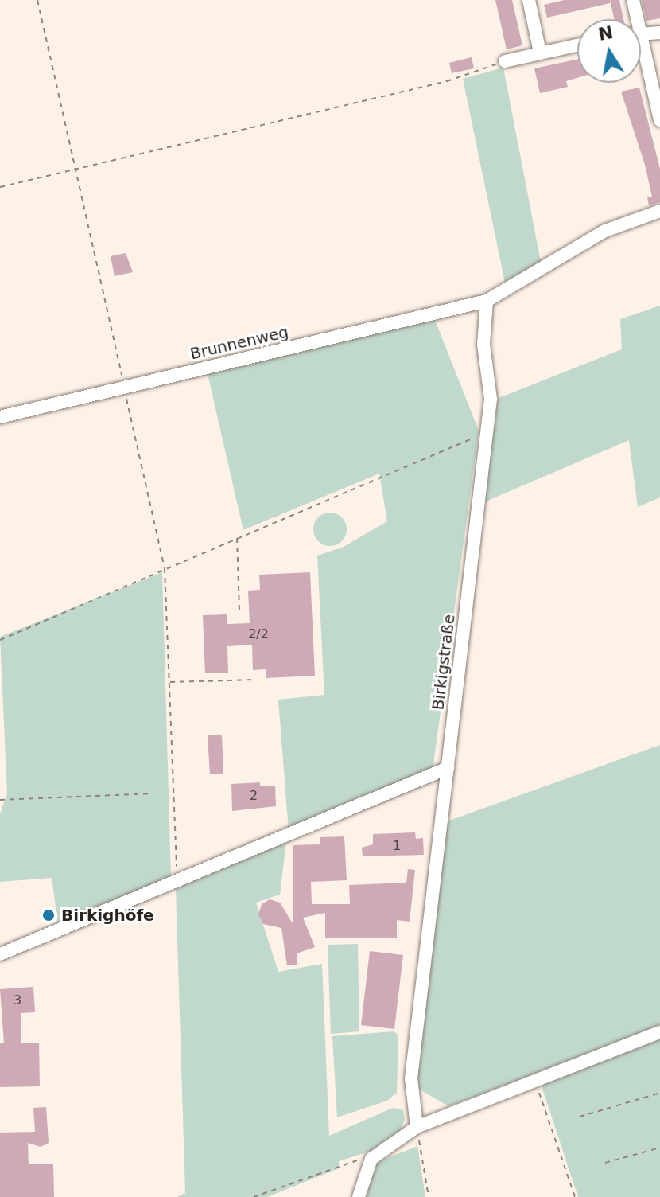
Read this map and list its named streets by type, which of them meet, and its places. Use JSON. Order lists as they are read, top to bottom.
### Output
{
  "streets": {
    "street": ["Brunnenweg", "Birkigstraße"]
  },
  "crossings": [
    ["Brunnenweg", "Birkigstraße"]
  ],
  "places": ["Birkighöfe"],
  "house_numbers": [
    "2/2",
    "2",
    "1",
    "3"
  ],
  "north": "top"
}
